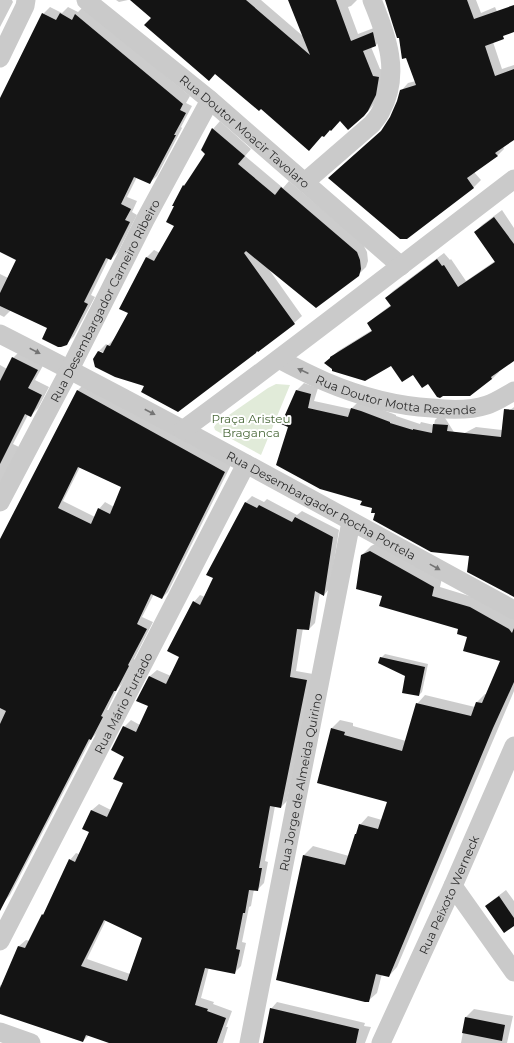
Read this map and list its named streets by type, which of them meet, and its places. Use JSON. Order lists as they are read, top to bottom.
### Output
{
  "streets": {
    "street": [
      "Rua Doutor Moacir Tavolaro",
      "Rua Desembargador Carneiro Ribeiro",
      "Rua Doutor Motta Rezende",
      "Rua Desembargador Rocha Portela",
      "Rua Mário Furtado",
      "Rua Jorge de Almeida Quirino",
      "Rua Peixoto Werneck"
    ]
  },
  "crossings": [
    ["Rua Doutor Moacir Tavolaro", "Rua Desembargador Carneiro Ribeiro"],
    ["Rua Desembargador Carneiro Ribeiro", "Rua Desembargador Rocha Portela"],
    ["Rua Desembargador Rocha Portela", "Rua Mário Furtado"],
    ["Rua Desembargador Rocha Portela", "Rua Jorge de Almeida Quirino"]
  ],
  "one_way": ["Rua Doutor Motta Rezende", "Rua Desembargador Rocha Portela"],
  "parks": ["Praça Aristeu Braganca"]
}
